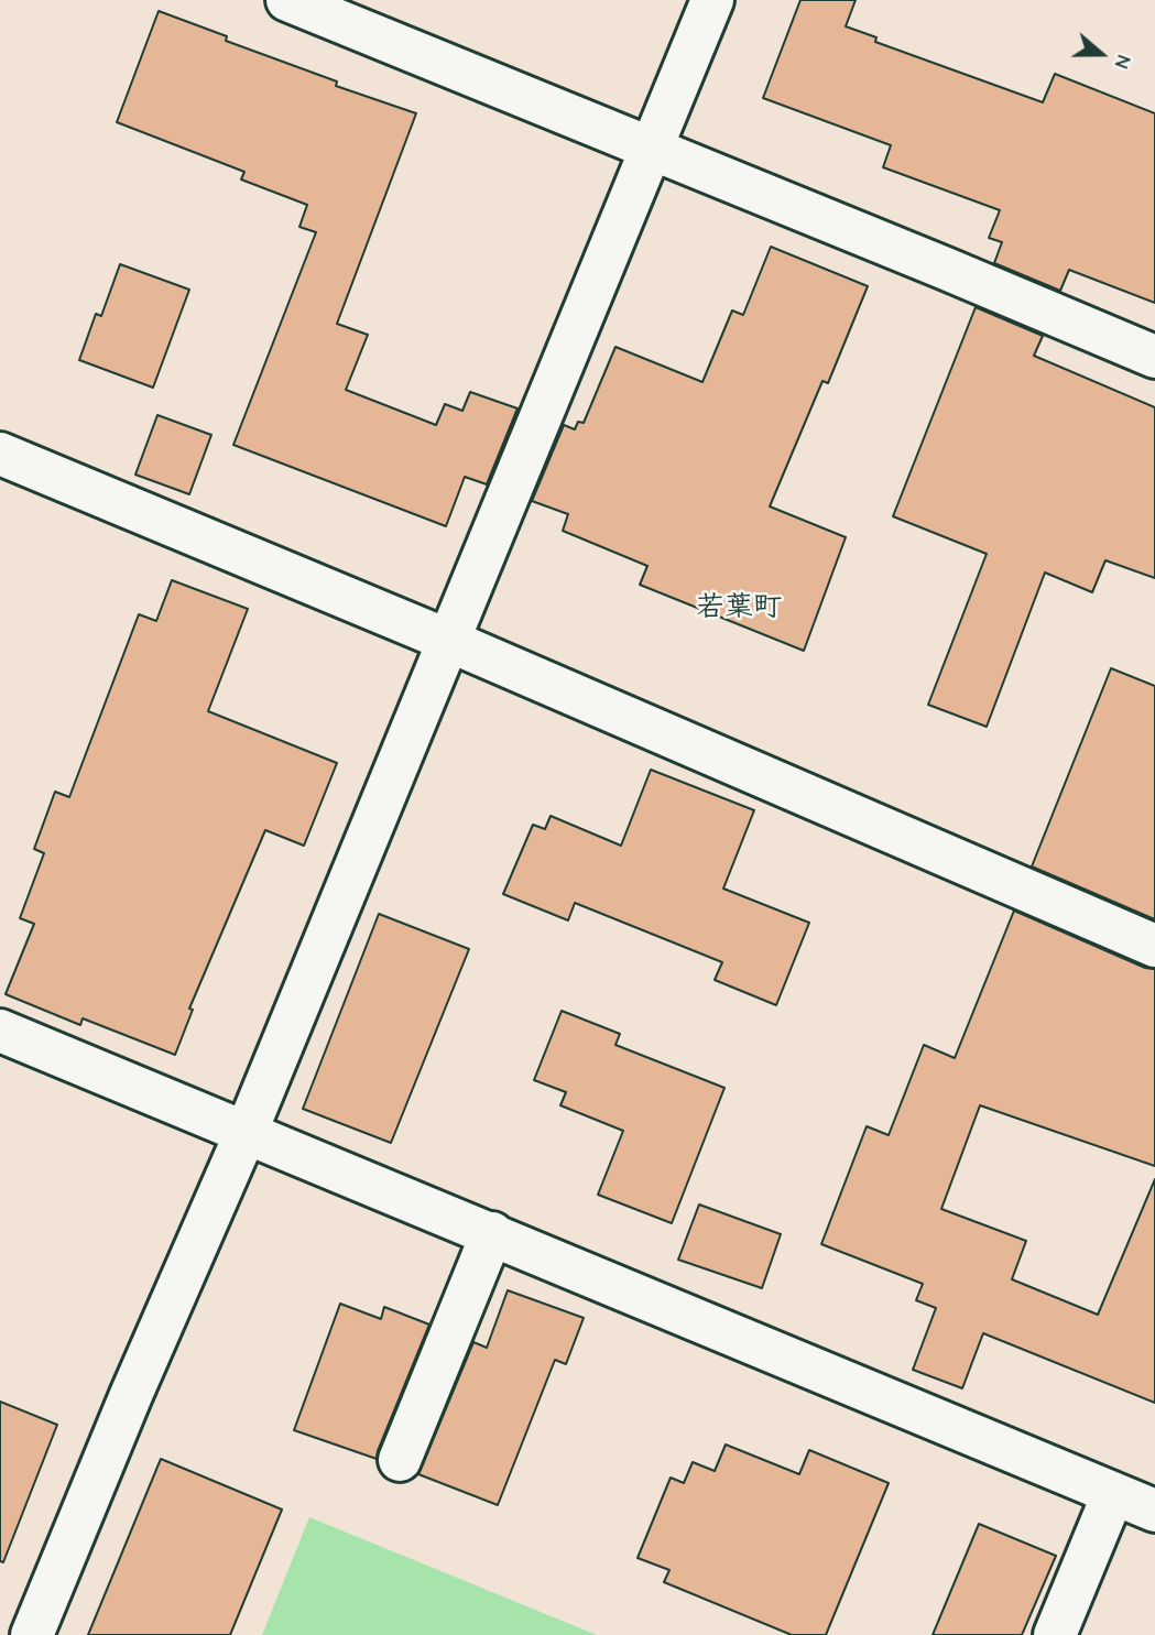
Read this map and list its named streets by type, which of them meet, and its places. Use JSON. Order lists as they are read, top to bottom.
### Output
{
  "districts": ["若葉町"],
  "north": "right"
}
